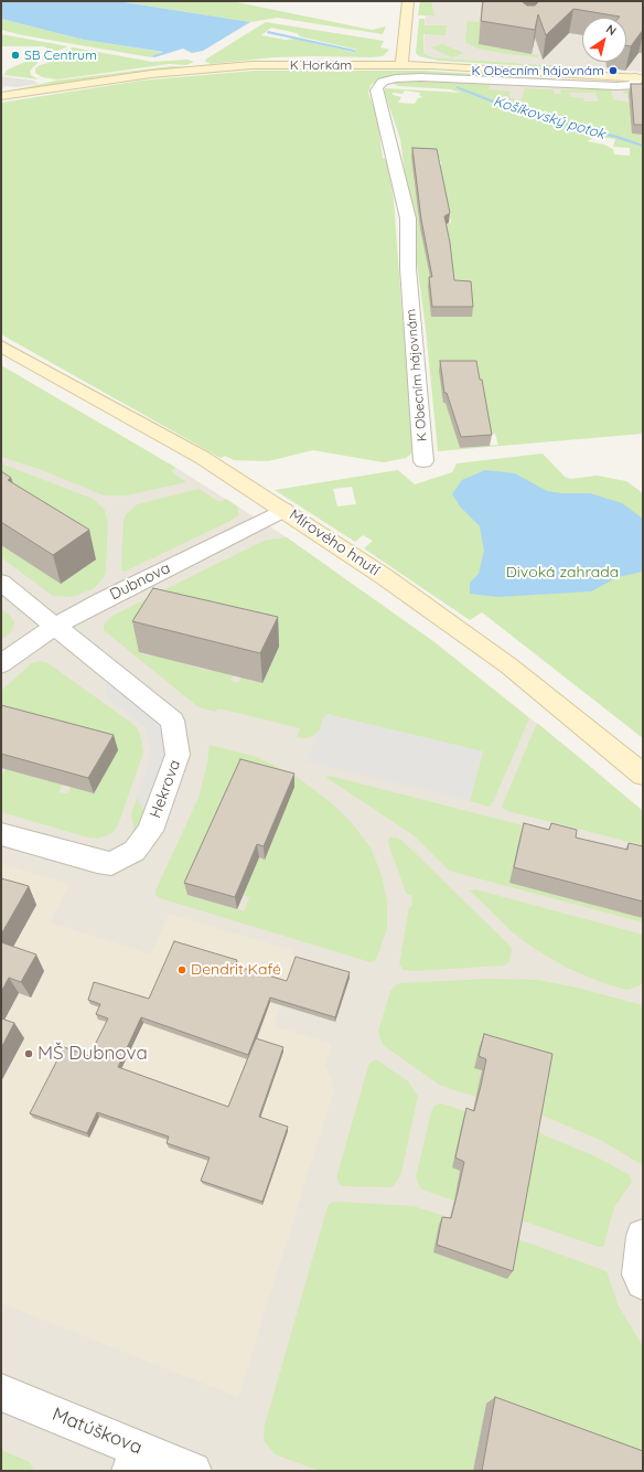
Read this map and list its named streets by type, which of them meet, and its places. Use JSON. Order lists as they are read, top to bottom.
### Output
{
  "streets": {
    "main road": ["K Horkám", "Mírového hnutí"],
    "street": [
      "K Obecním hájovnám",
      "Dubnova",
      "Hekrova",
      "Matúškova"
    ]
  },
  "crossings": [
    ["K Horkám", "K Obecním hájovnám"],
    ["Mírového hnutí", "Dubnova"],
    ["Dubnova", "Hekrova"]
  ],
  "water": ["Košíkovský potok"],
  "parks": ["Divoká zahrada"],
  "places": [
    "SB Centrum",
    "K Obecním hájovnám",
    "Dendrit Kafé",
    "MŠ Dubnova"
  ],
  "north": "top right"
}
